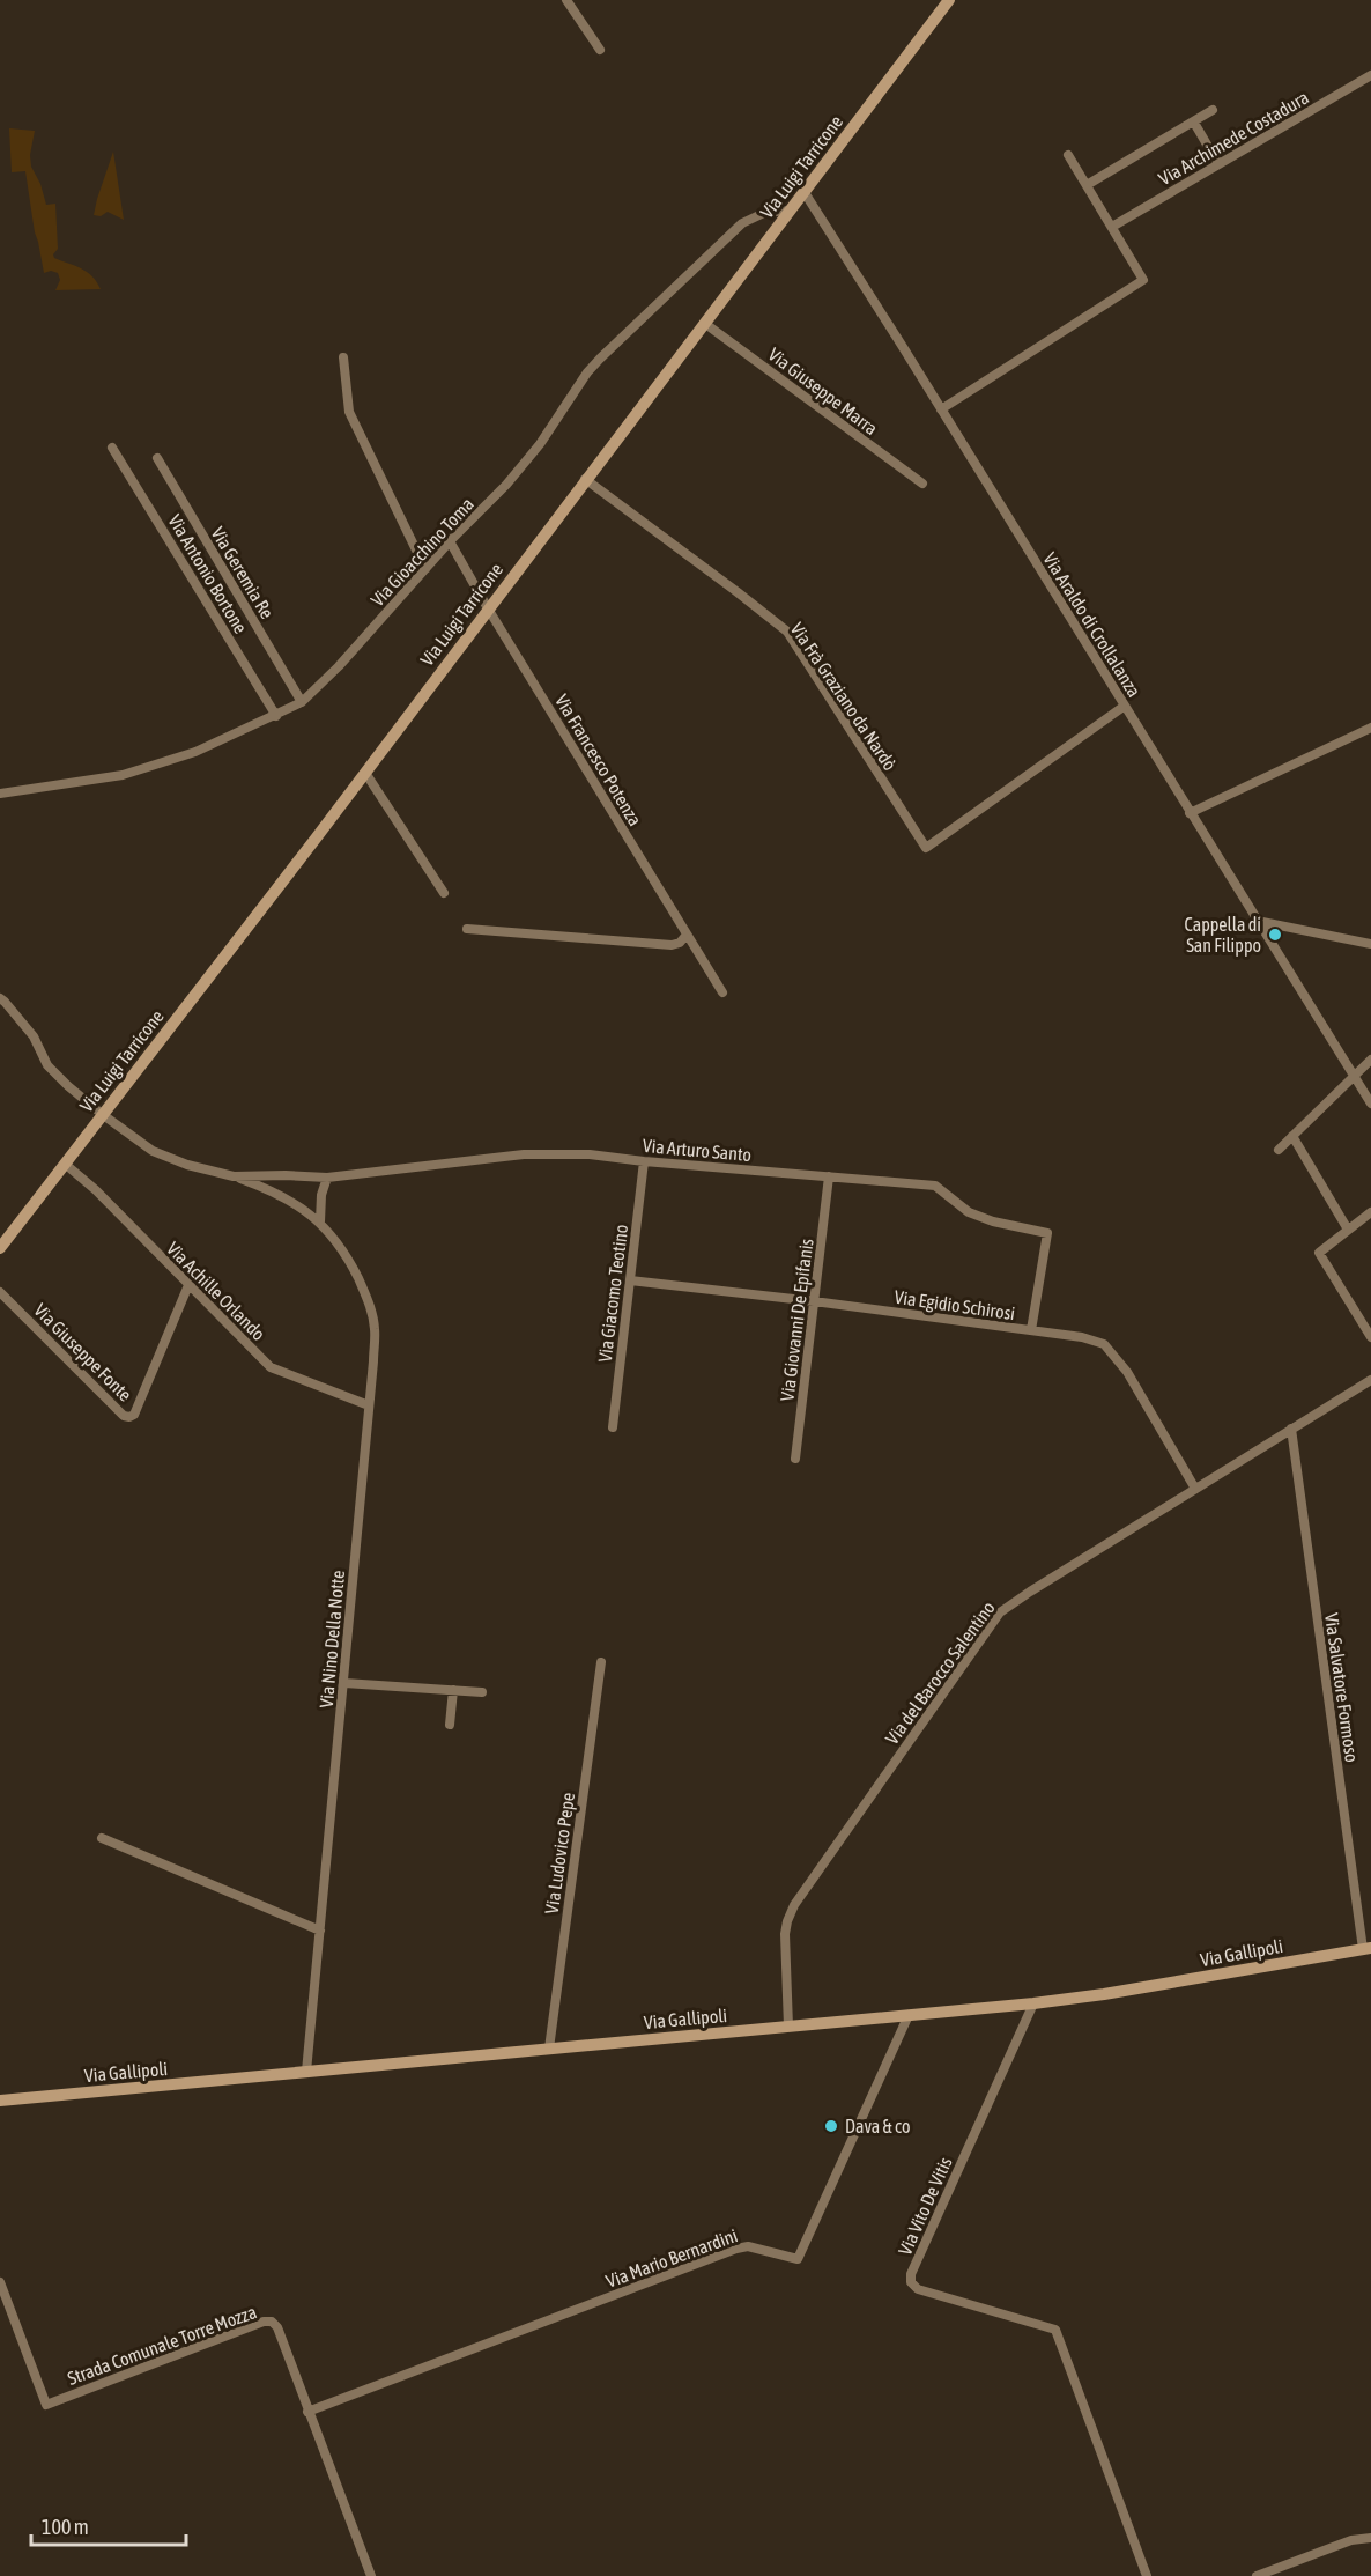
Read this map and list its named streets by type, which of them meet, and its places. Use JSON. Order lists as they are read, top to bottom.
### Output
{
  "streets": {
    "main road": ["Via Luigi Tarricone", "Via Gallipoli"],
    "street": [
      "Via Archimede Costadura",
      "Via Giuseppe Marra",
      "Via Gioacchino Toma",
      "Via Geremia Re",
      "Via Antonio Bortone",
      "Via Araldo di Crollalanza",
      "Via Frà Graziano da Nardò",
      "Via Francesco Potenza",
      "Via Arturo Santo",
      "Via Achille Orlando",
      "Via Giacomo Teotino",
      "Via Egidio Schirosi",
      "Via Giovanni De Epifanis",
      "Via Giuseppe Fonte",
      "Via Nino Della Notte",
      "Via del Barocco Salentino",
      "Via Salvatore Formoso",
      "Via Ludovico Pepe",
      "Via Vito De Vitis",
      "Via Mario Bernardini",
      "Strada Comunale Torre Mozza"
    ]
  },
  "crossings": [
    ["Via Luigi Tarricone", "Via Giuseppe Marra"],
    ["Via Luigi Tarricone", "Via Gioacchino Toma"],
    ["Via Luigi Tarricone", "Via Araldo di Crollalanza"],
    ["Via Luigi Tarricone", "Via Frà Graziano da Nardò"],
    ["Via Luigi Tarricone", "Via Francesco Potenza"],
    ["Via Luigi Tarricone", "Via Arturo Santo"],
    ["Via Luigi Tarricone", "Via Achille Orlando"],
    ["Via Gioacchino Toma", "Via Geremia Re"],
    ["Via Gioacchino Toma", "Via Antonio Bortone"],
    ["Via Gioacchino Toma", "Via Francesco Potenza"],
    ["Via Araldo di Crollalanza", "Via Frà Graziano da Nardò"],
    ["Via Arturo Santo", "Via Giacomo Teotino"],
    ["Via Arturo Santo", "Via Egidio Schirosi"],
    ["Via Arturo Santo", "Via Giovanni De Epifanis"],
    ["Via Arturo Santo", "Via Nino Della Notte"],
    ["Via Achille Orlando", "Via Giuseppe Fonte"],
    ["Via Achille Orlando", "Via Nino Della Notte"],
    ["Via Giacomo Teotino", "Via Egidio Schirosi"],
    ["Via Egidio Schirosi", "Via Giovanni De Epifanis"],
    ["Via Egidio Schirosi", "Via del Barocco Salentino"],
    ["Via Nino Della Notte", "Via Gallipoli"],
    ["Via del Barocco Salentino", "Via Salvatore Formoso"],
    ["Via del Barocco Salentino", "Via Gallipoli"],
    ["Via Salvatore Formoso", "Via Gallipoli"],
    ["Via Ludovico Pepe", "Via Gallipoli"],
    ["Via Gallipoli", "Via Vito De Vitis"],
    ["Via Gallipoli", "Via Mario Bernardini"],
    ["Via Mario Bernardini", "Strada Comunale Torre Mozza"]
  ],
  "places": ["Cappella di San Filippo", "Dava & co"],
  "scale_bar": "100 m"
}
